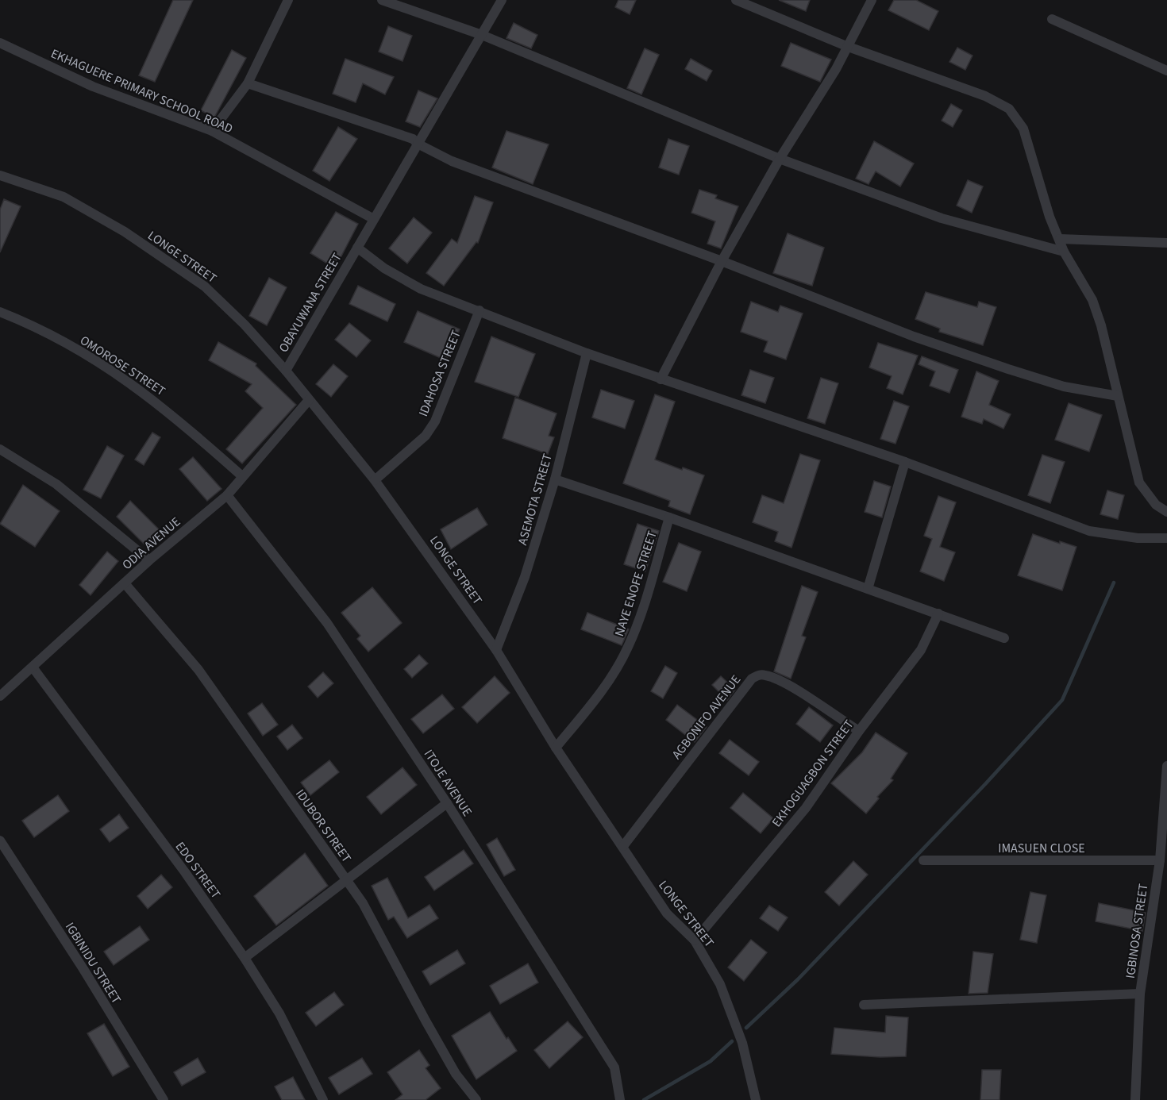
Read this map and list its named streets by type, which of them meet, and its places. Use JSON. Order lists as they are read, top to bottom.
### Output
{
  "streets": {
    "street": [
      "EKHAGUERE PRIMARY SCHOOL ROAD",
      "LONGE STREET",
      "OBAYUWANA STREET",
      "OMOROSE STREET",
      "IDAHOSA STREET",
      "ASEMOTA STREET",
      "ODIA AVENUE",
      "NAYE ENOFE STREET",
      "AGBONIFO AVENUE",
      "EKHOGUAGBON STREET",
      "ITOJE AVENUE",
      "IDUBOR STREET",
      "IMASUEN CLOSE",
      "EDO STREET",
      "IGBINOSA STREET",
      "IGBINIDU STREET"
    ]
  },
  "crossings": [
    ["EKHAGUERE PRIMARY SCHOOL ROAD", "OBAYUWANA STREET"],
    ["LONGE STREET", "OBAYUWANA STREET"],
    ["LONGE STREET", "IDAHOSA STREET"],
    ["LONGE STREET", "ASEMOTA STREET"],
    ["LONGE STREET", "ODIA AVENUE"],
    ["LONGE STREET", "NAYE ENOFE STREET"],
    ["LONGE STREET", "AGBONIFO AVENUE"],
    ["LONGE STREET", "EKHOGUAGBON STREET"],
    ["OMOROSE STREET", "ODIA AVENUE"],
    ["ODIA AVENUE", "ITOJE AVENUE"],
    ["ODIA AVENUE", "IDUBOR STREET"],
    ["ODIA AVENUE", "EDO STREET"],
    ["AGBONIFO AVENUE", "EKHOGUAGBON STREET"],
    ["IMASUEN CLOSE", "IGBINOSA STREET"]
  ]
}
